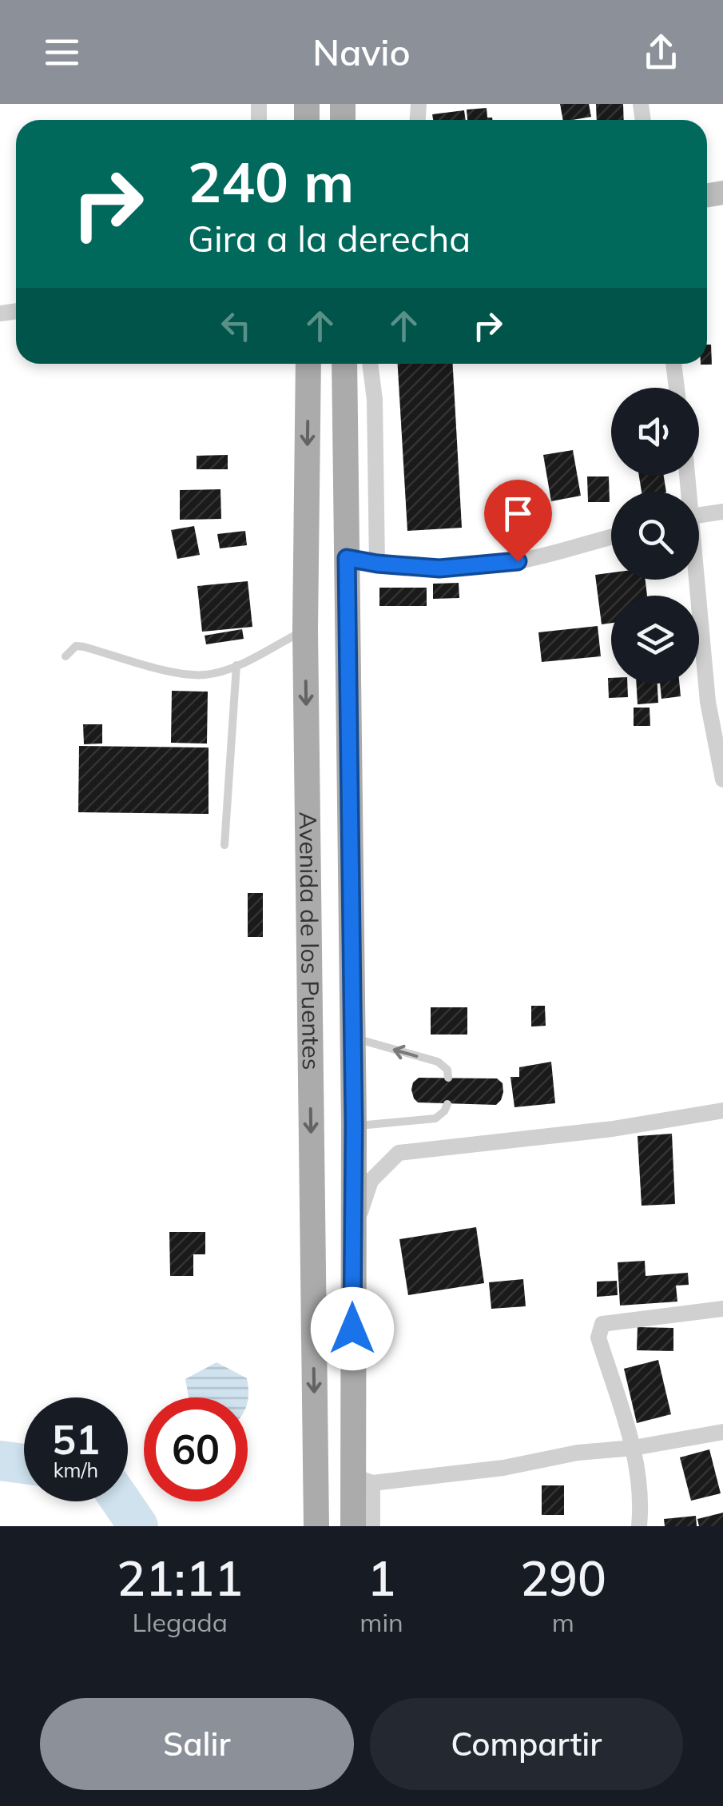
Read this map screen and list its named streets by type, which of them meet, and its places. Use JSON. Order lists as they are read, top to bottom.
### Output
{
  "streets": {
    "main road": ["Avenida de los Puentes"]
  },
  "page": {
    "header": "Navio",
    "turn": ["240 m", "Gira a la derecha"],
    "speed": "51 km/h",
    "limit": "60",
    "eta": [
      "21:11",
      "Llegada",
      "1",
      "min",
      "290",
      "m"
    ],
    "buttons": ["Salir", "Compartir"]
  }
}
